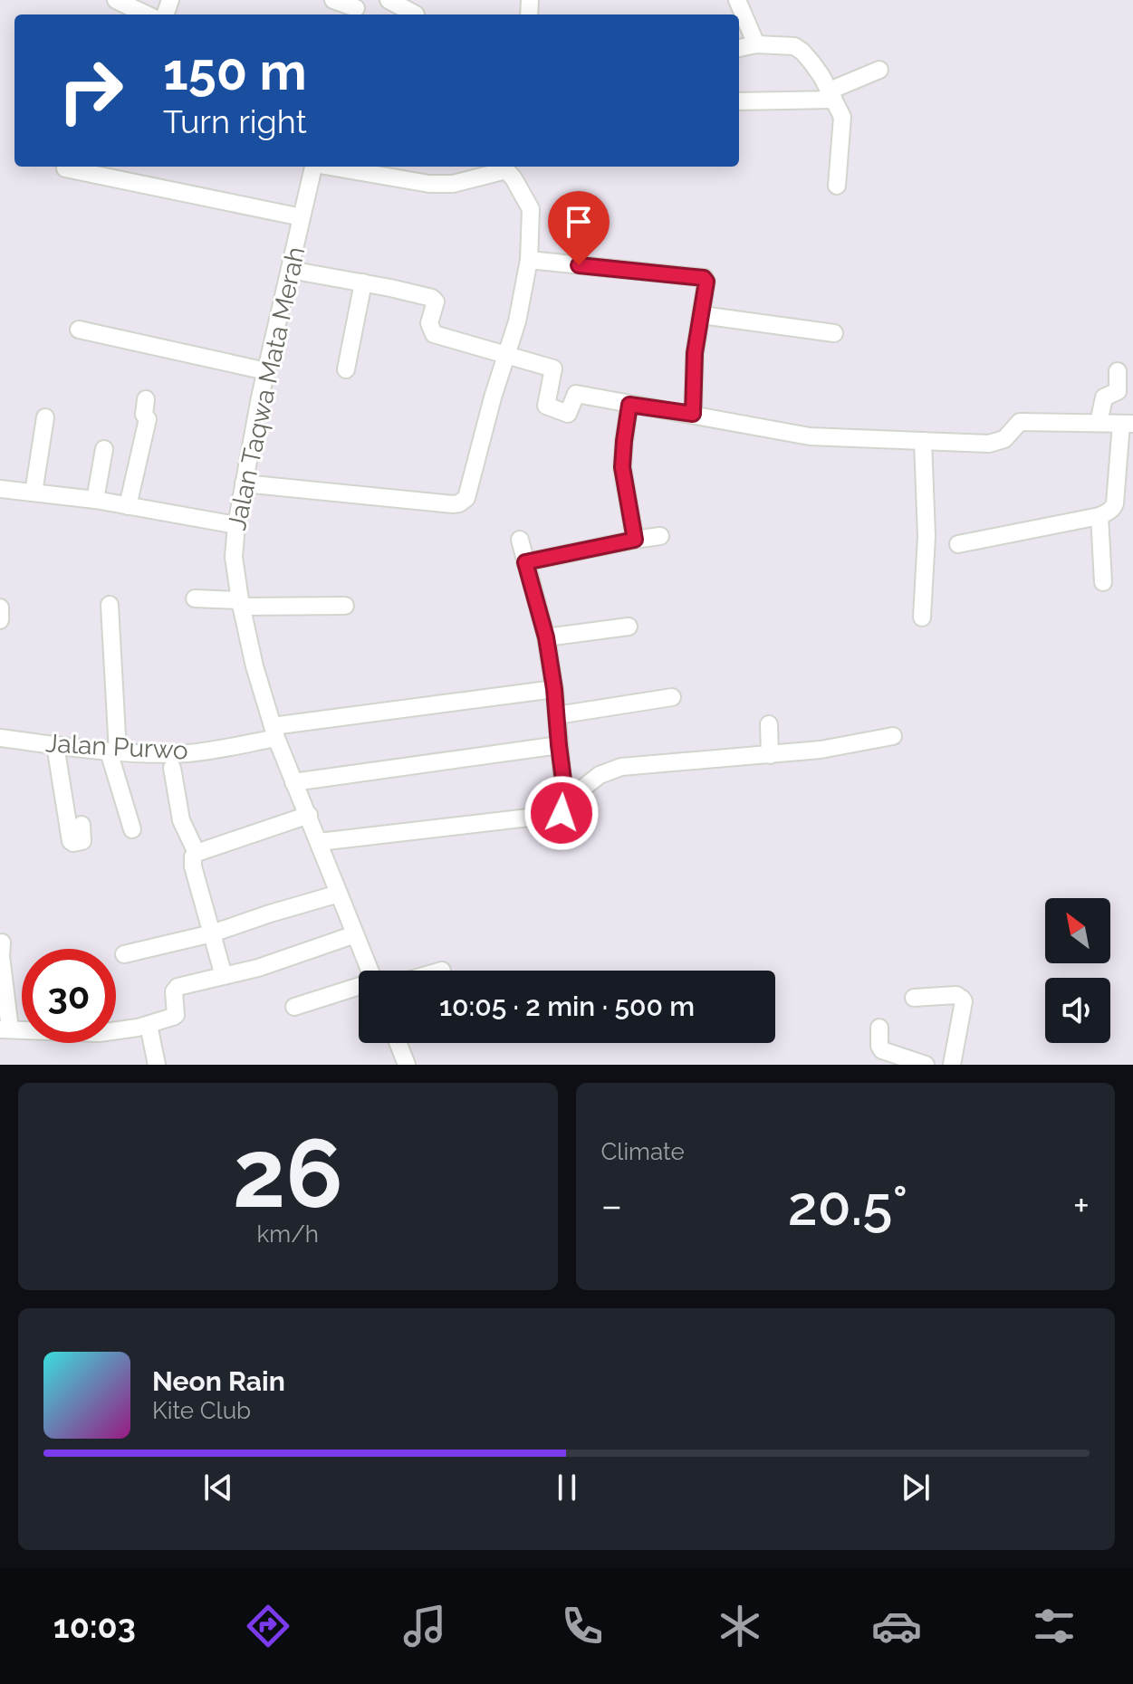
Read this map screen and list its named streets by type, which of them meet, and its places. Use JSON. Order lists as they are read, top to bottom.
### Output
{
  "streets": {
    "street": ["Jalan Taqwa Mata Merah", "Jalan Purwo"]
  },
  "crossings": [
    ["Jalan Taqwa Mata Merah", "Jalan Purwo"]
  ],
  "north": "top left",
  "page": {
    "turn": ["150 m", "Turn right"],
    "limit": "30",
    "trip": "10:05 · 2 min · 500 m",
    "tile": [
      ["26", "km/h"],
      "Climate"
    ],
    "heat": ["−", "20.5°", "+"],
    "song": ["Neon Rain", "Kite Club"],
    "tabs": "10:03"
  }
}
